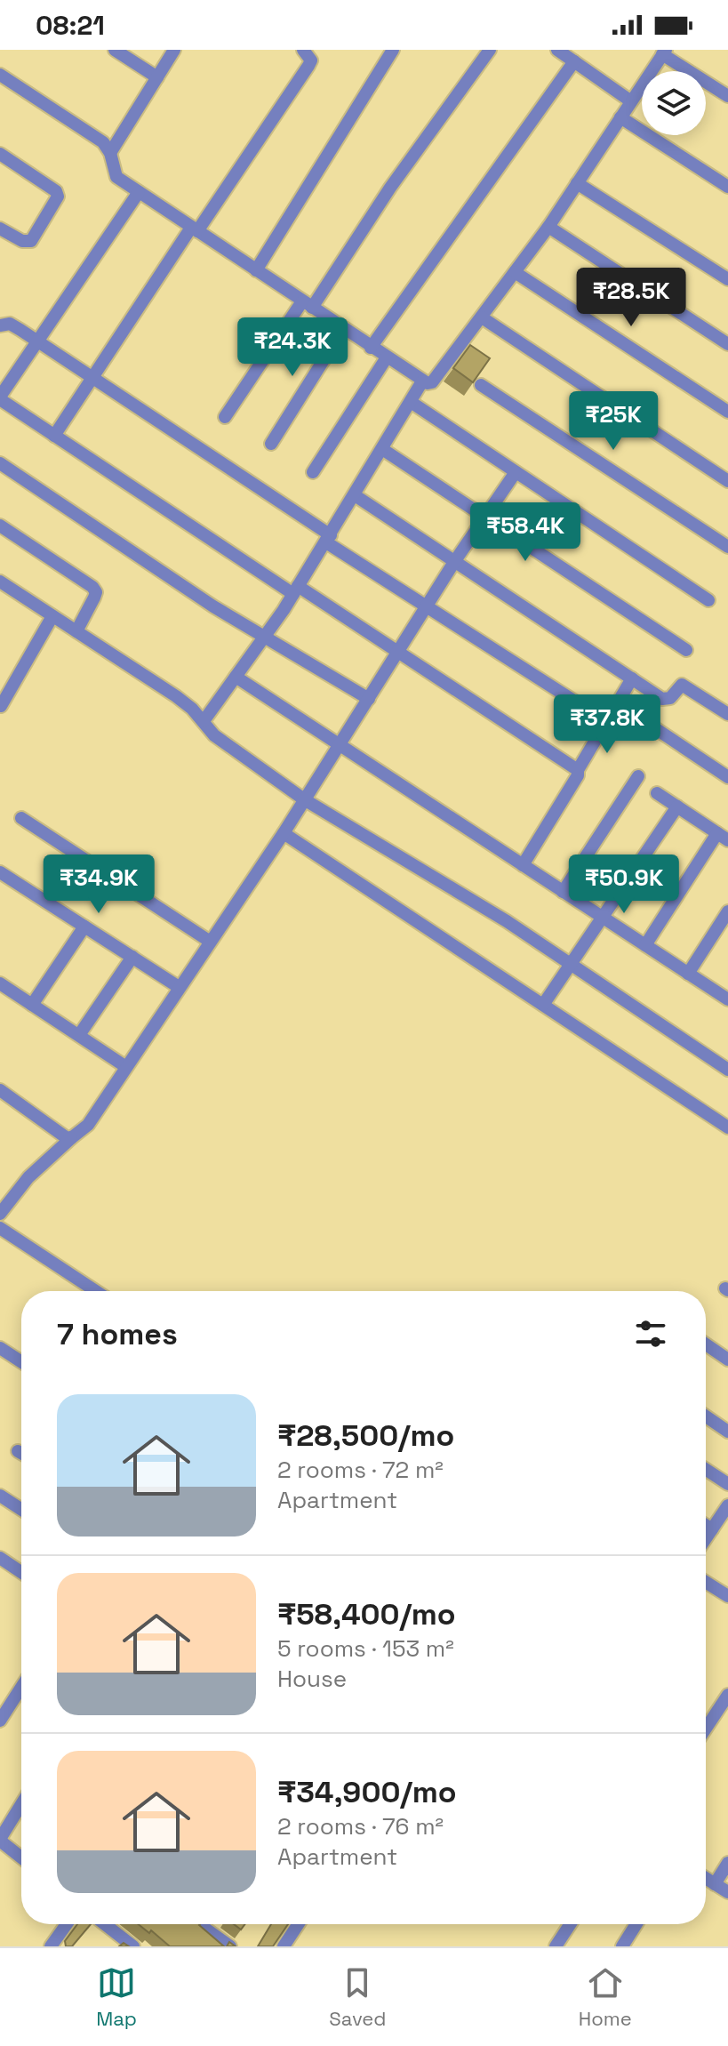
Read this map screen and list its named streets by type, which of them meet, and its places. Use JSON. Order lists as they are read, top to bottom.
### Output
{
  "page": {
    "status": "08:21",
    "price": [
      "₹28.5K",
      "₹24.3K",
      "₹25K",
      "₹58.4K",
      "₹37.8K",
      "₹34.9K",
      "₹50.9K"
    ],
    "heading": "7 homes",
    "list": [
      {
        "name": "₹28,500/mo",
        "note": "2 rooms · 72 m² · Apartment"
      },
      {
        "name": "₹58,400/mo",
        "note": "5 rooms · 153 m² · House"
      },
      {
        "name": "₹34,900/mo",
        "note": "2 rooms · 76 m² · Apartment"
      }
    ],
    "tabs": ["Map", "Saved", "Home"]
  }
}
